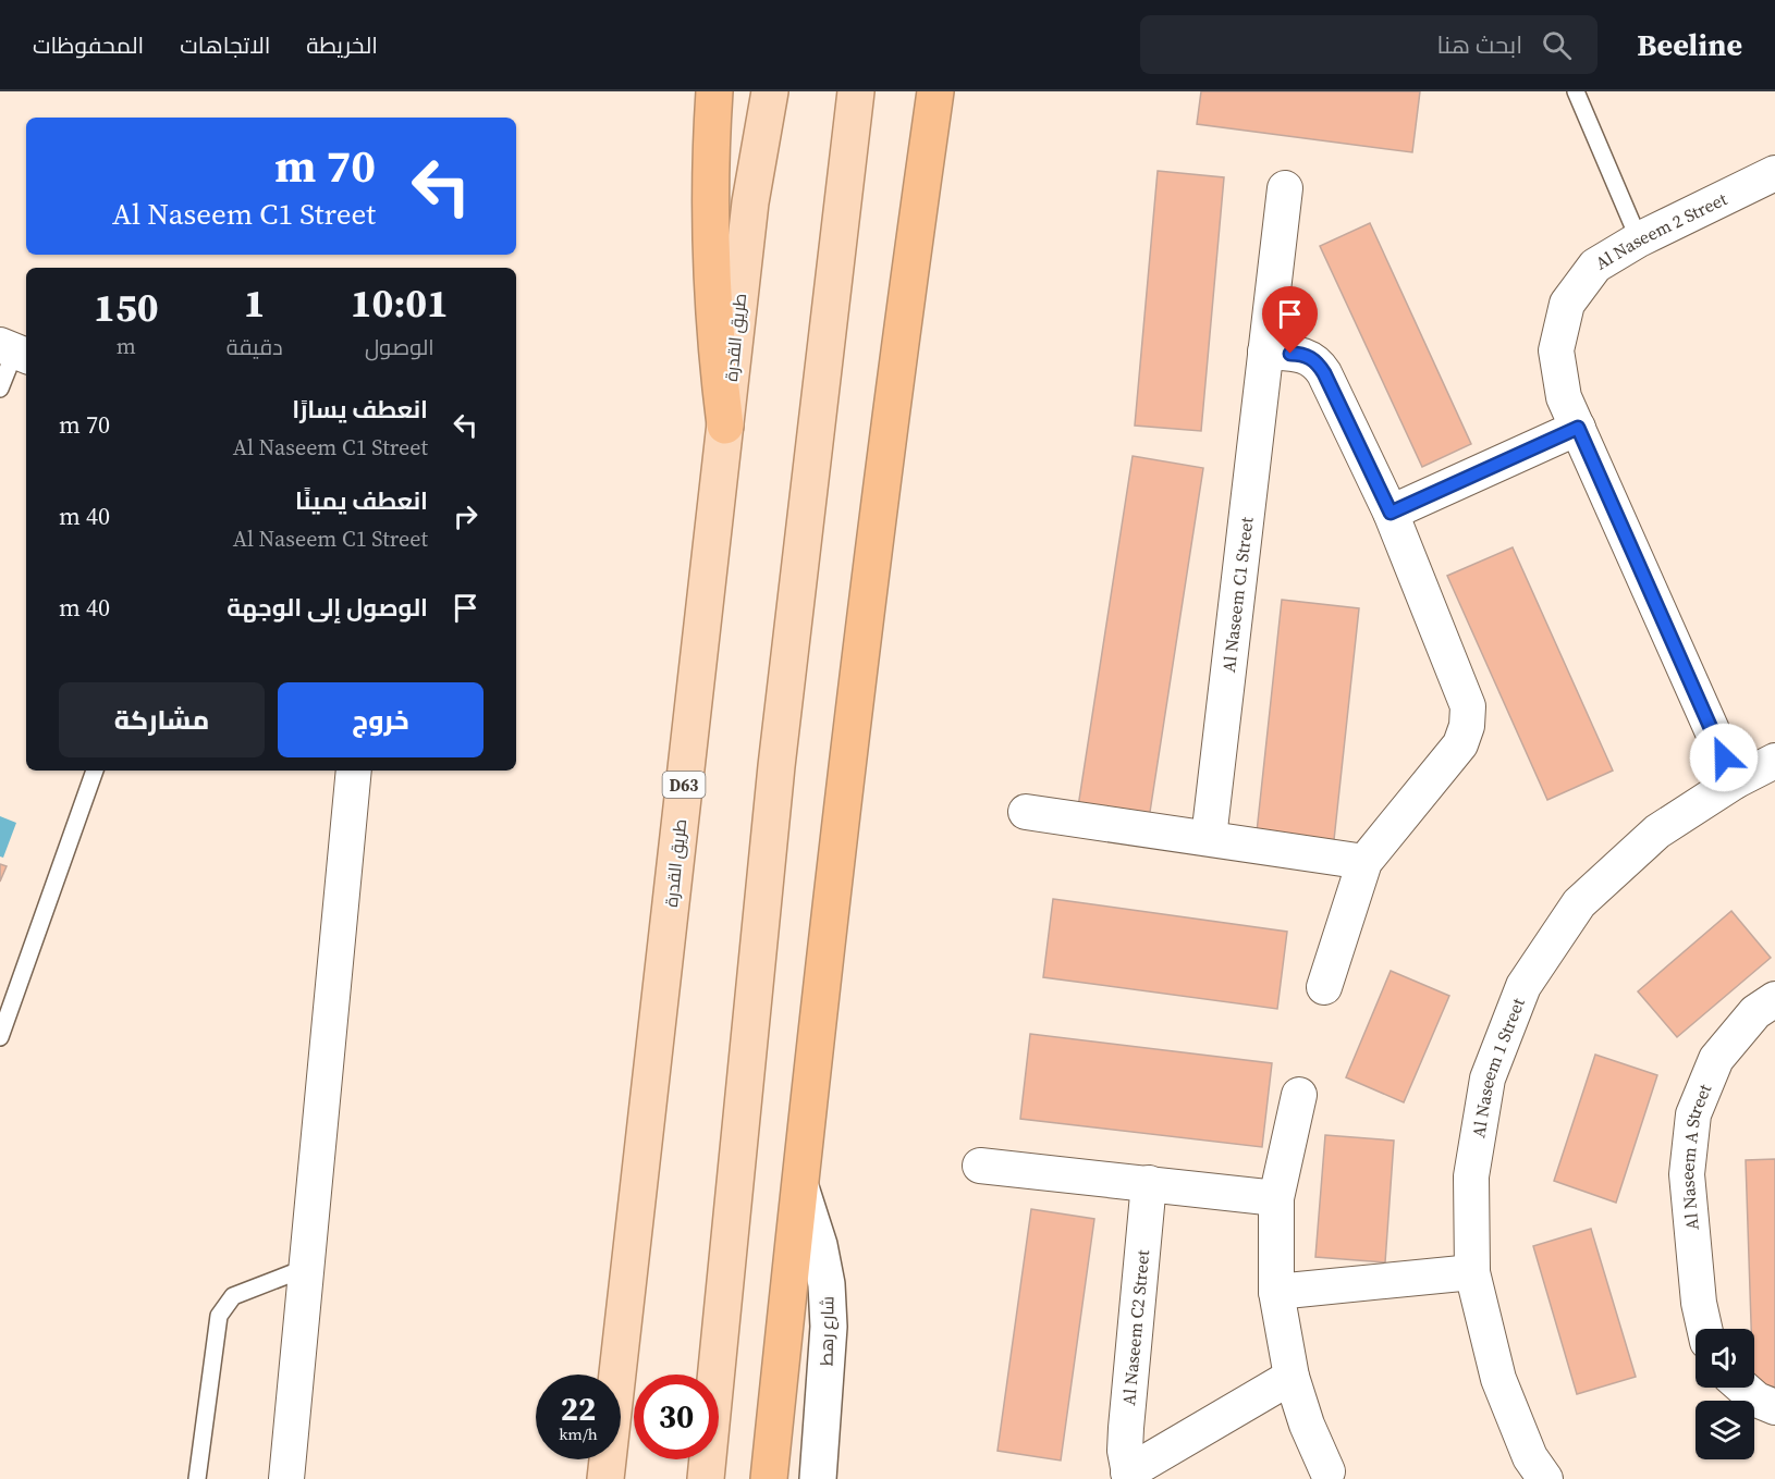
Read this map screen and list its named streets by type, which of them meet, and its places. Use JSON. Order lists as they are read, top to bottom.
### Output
{
  "streets": {
    "main road": ["طريق القدرة", "D63"],
    "street": [
      "Al Naseem 2 Street",
      "Al Naseem C1 Street",
      "Al Naseem 1 Street",
      "Al Naseem A Street",
      "Al Naseem C2 Street",
      "شارع رهط"
    ]
  },
  "crossings": [
    ["Al Naseem 2 Street", "Al Naseem 1 Street"]
  ],
  "page": {
    "header": "Beeline",
    "search": "ابحث هنا",
    "nav": ["الخريطة", "الاتجاهات", "المحفوظات"],
    "turn": ["70 m", "Al Naseem C1 Street"],
    "eta": [
      "10:01",
      "الوصول",
      "1",
      "دقيقة",
      "150",
      "m"
    ],
    "list": [
      {
        "name": "انعطف يسارًا",
        "note": "Al Naseem C1 Street",
        "value": "70 m"
      },
      {
        "name": "انعطف يمينًا",
        "note": "Al Naseem C1 Street",
        "value": "40 m"
      },
      {
        "name": "الوصول إلى الوجهة",
        "value": "40 m"
      }
    ],
    "buttons": ["خروج", "مشاركة"],
    "speed": "22 km/h",
    "limit": "30"
  }
}
